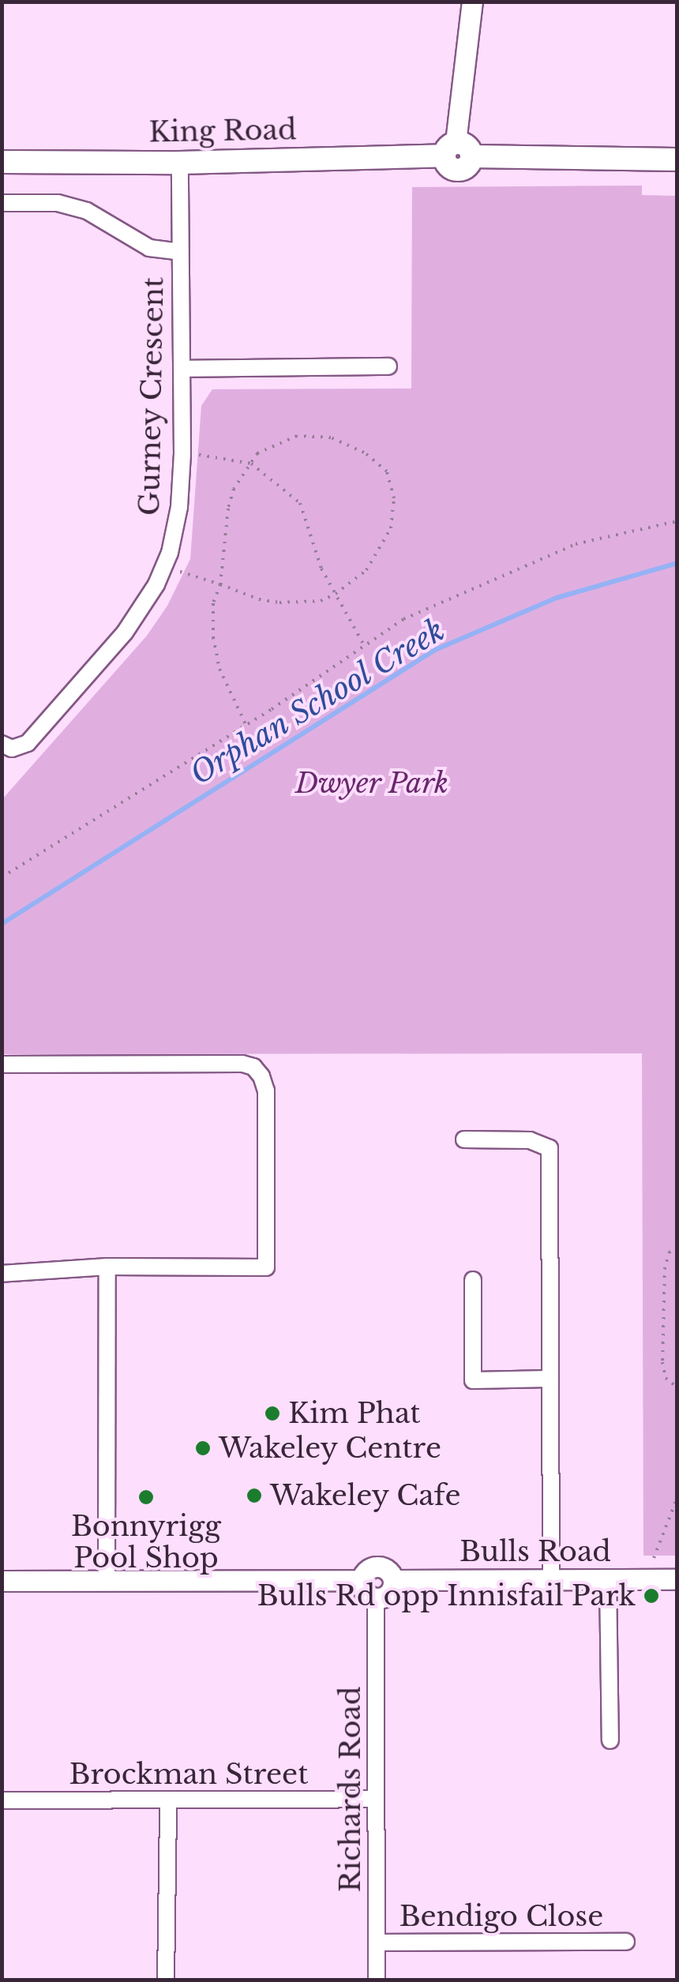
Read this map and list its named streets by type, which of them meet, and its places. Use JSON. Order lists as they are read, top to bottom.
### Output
{
  "streets": {
    "main road": ["King Road"],
    "street": [
      "Gurney Crescent",
      "Bulls Road",
      "Brockman Street",
      "Richards Road",
      "Bendigo Close"
    ]
  },
  "crossings": [
    ["King Road", "Gurney Crescent"],
    ["Bulls Road", "Richards Road"],
    ["Brockman Street", "Richards Road"],
    ["Richards Road", "Bendigo Close"]
  ],
  "water": ["Orphan School Creek"],
  "parks": ["Dwyer Park"],
  "places": [
    "Kim Phat",
    "Wakeley Centre",
    "Wakeley Cafe",
    "Bonnyrigg Pool Shop",
    "Bulls Rd opp Innisfail Park"
  ]
}
